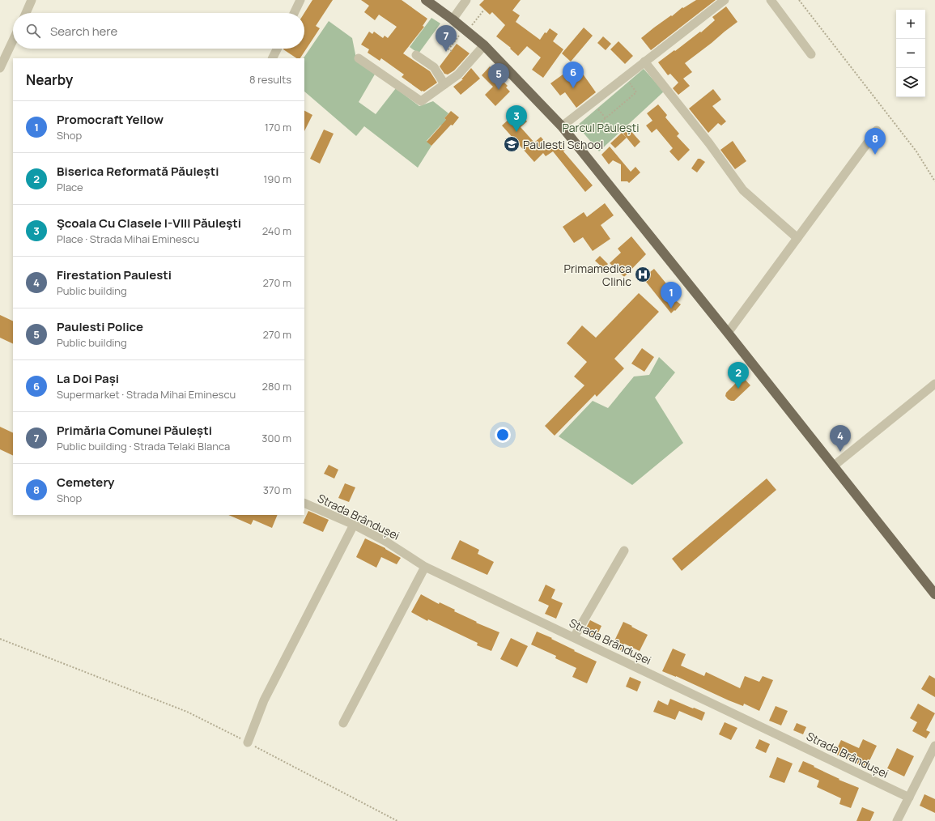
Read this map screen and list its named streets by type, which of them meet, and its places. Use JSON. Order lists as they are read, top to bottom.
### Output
{
  "streets": {
    "street": ["Strada Brândușei"]
  },
  "parks": ["Parcul Păulești"],
  "places": {
    "school or university": ["Paulesti School"],
    "hospital": ["Primamedica Clinic"]
  },
  "page": {
    "map_buttons": ["+", "−"],
    "search": "Search here",
    "pins": [
      "7",
      "6",
      "5",
      "3",
      "8",
      "1",
      "2",
      "4"
    ],
    "heading": ["Nearby", "8 results"],
    "list": [
      {
        "mark": "1",
        "name": "Promocraft Yellow",
        "note": "Shop",
        "value": "170 m"
      },
      {
        "mark": "2",
        "name": "Biserica Reformată Păulești",
        "note": "Place",
        "value": "190 m"
      },
      {
        "mark": "3",
        "name": "Şcoala Cu Clasele I-VIII Păuleşti",
        "note": "Place · Strada Mihai Eminescu",
        "value": "240 m"
      },
      {
        "mark": "4",
        "name": "Firestation Paulesti",
        "note": "Public building",
        "value": "270 m"
      },
      {
        "mark": "5",
        "name": "Paulesti Police",
        "note": "Public building",
        "value": "270 m"
      },
      {
        "mark": "6",
        "name": "La Doi Pași",
        "note": "Supermarket · Strada Mihai Eminescu",
        "value": "280 m"
      },
      {
        "mark": "7",
        "name": "Primăria Comunei Păulești",
        "note": "Public building · Strada Telaki Blanca",
        "value": "300 m"
      },
      {
        "mark": "8",
        "name": "Cemetery",
        "note": "Shop",
        "value": "370 m"
      }
    ]
  }
}
